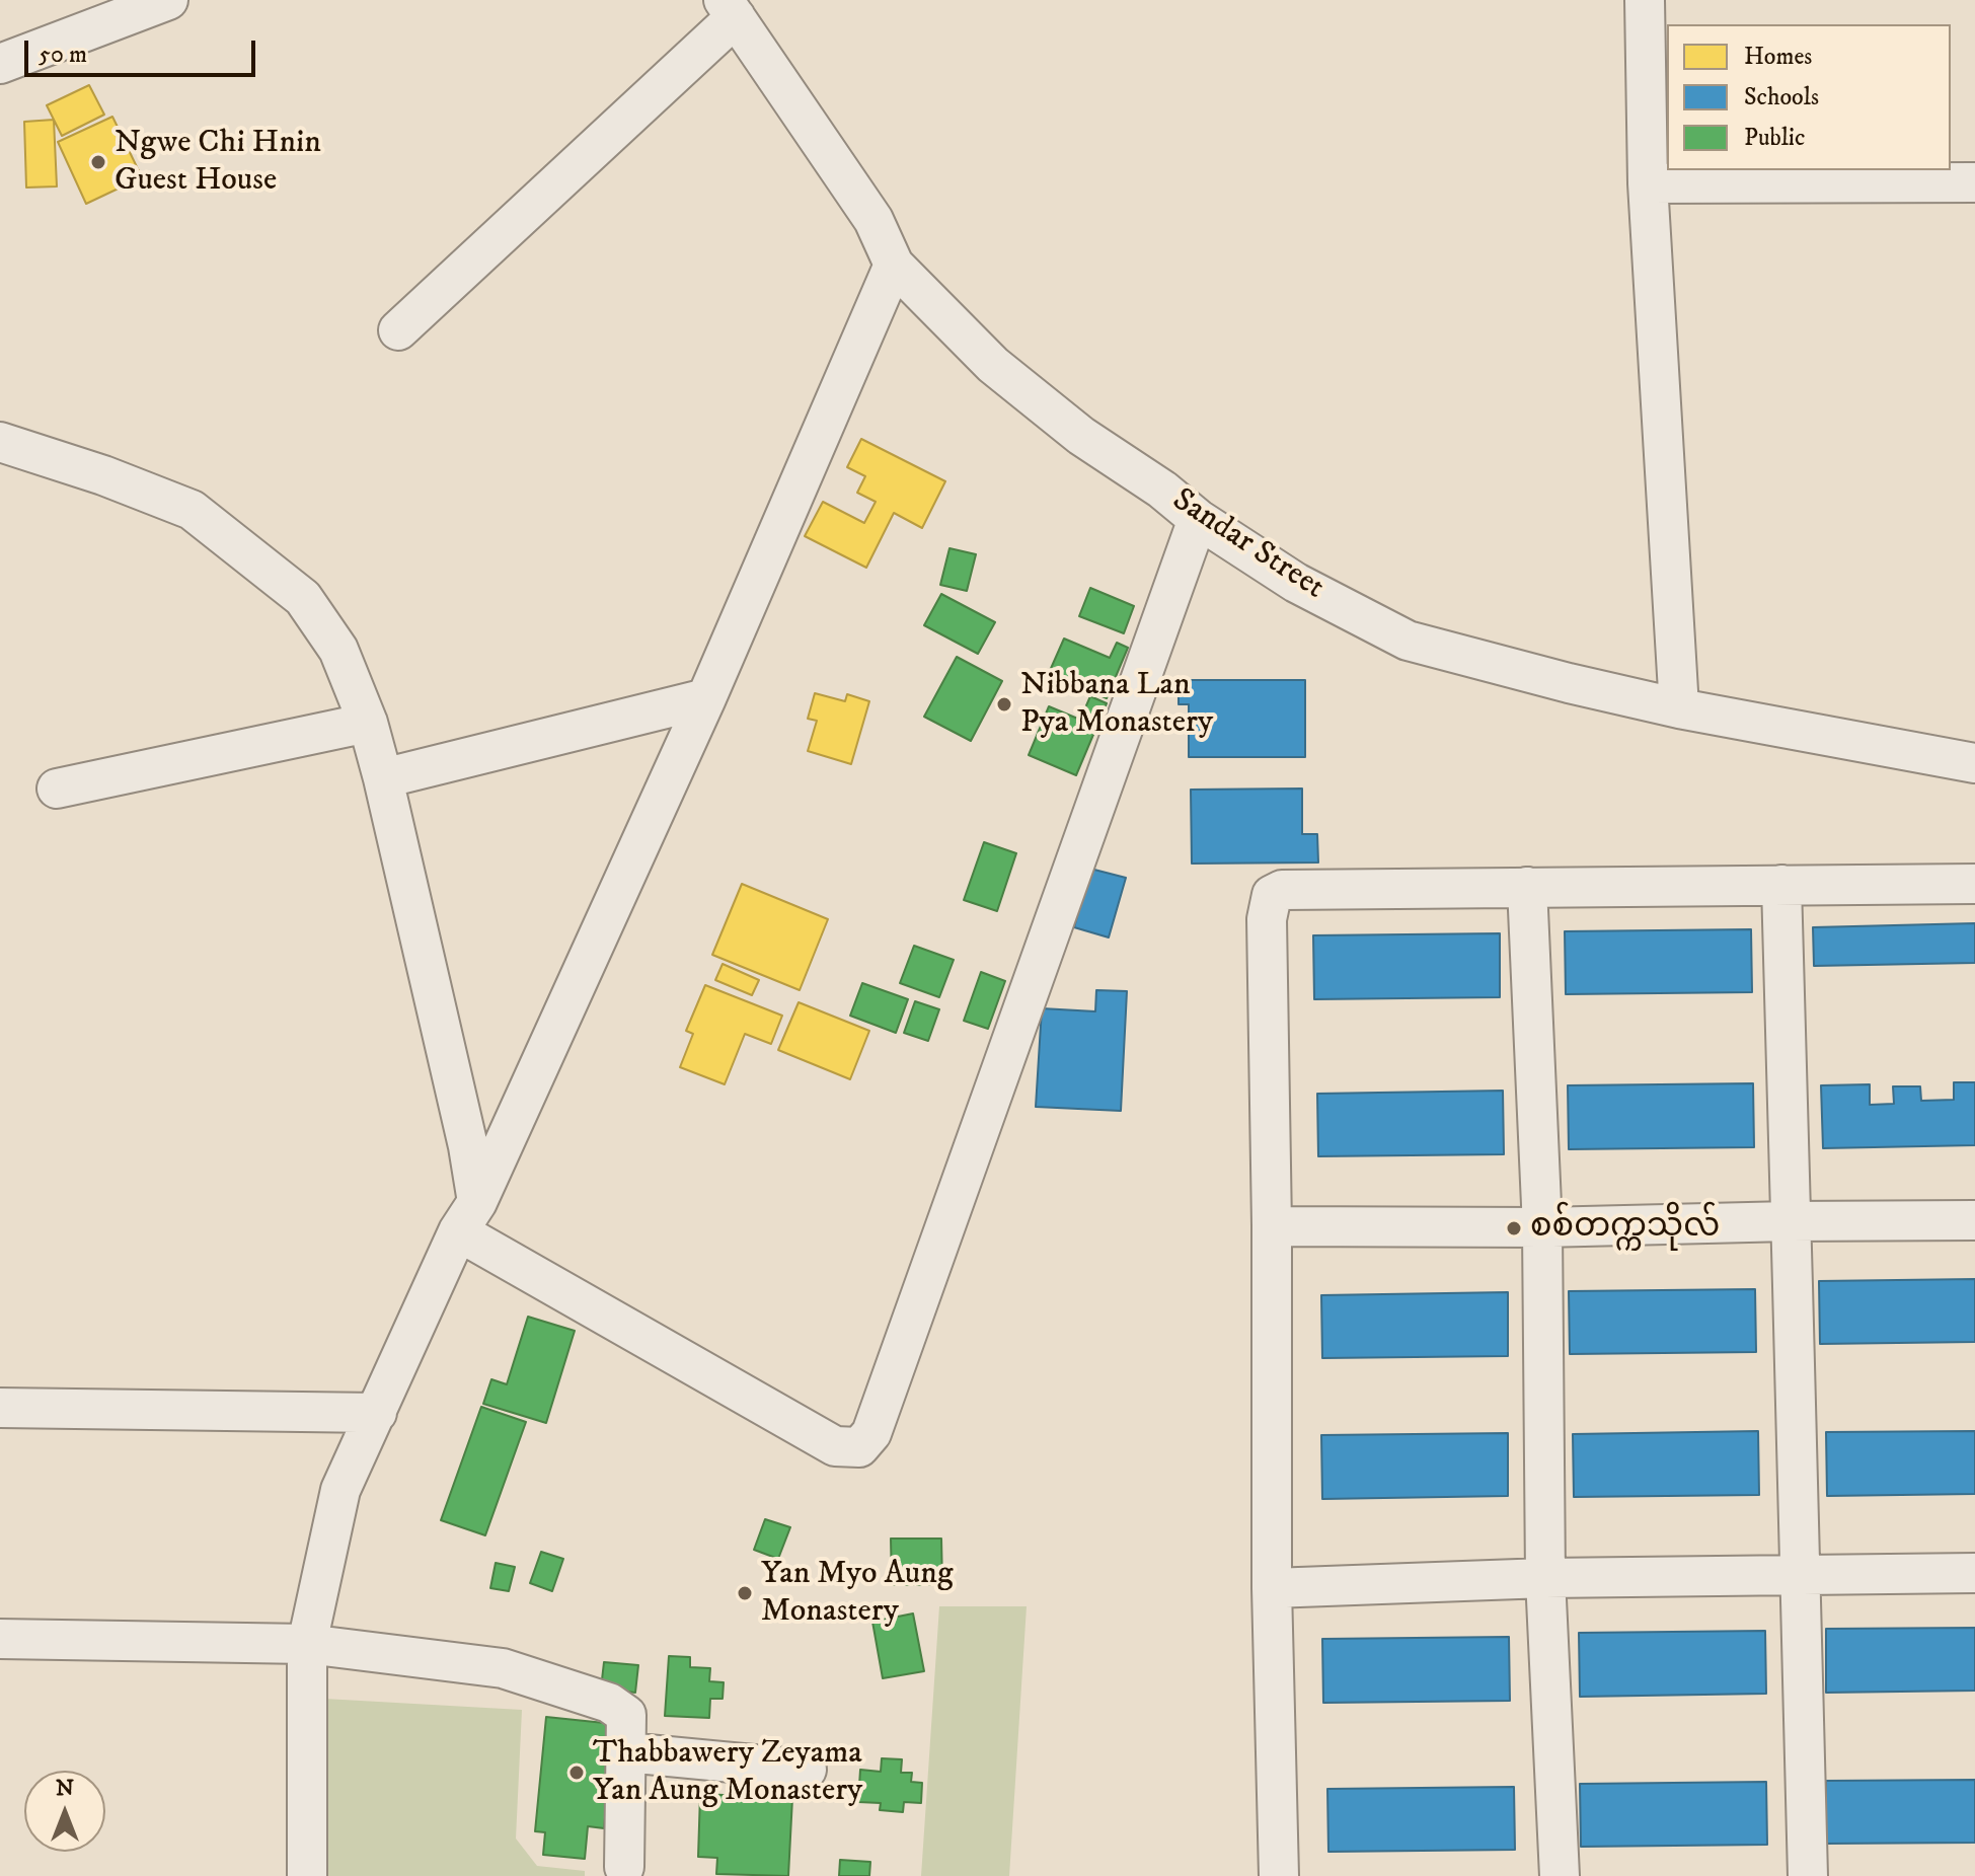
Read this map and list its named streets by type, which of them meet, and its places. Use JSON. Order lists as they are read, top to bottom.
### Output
{
  "streets": {
    "street": ["Sandar Street"]
  },
  "places": [
    "Ngwe Chi Hnin Guest House",
    "Nibbana Lan Pya Monastery",
    "စစ်‌တက္ကသိုလ်",
    "Yan Myo Aung Monastery",
    "Thabbawery Zeyama Yan Aung Monastery"
  ],
  "legend": ["Homes", "Schools", "Public"],
  "scale_bar": "50 m",
  "north": "top"
}
